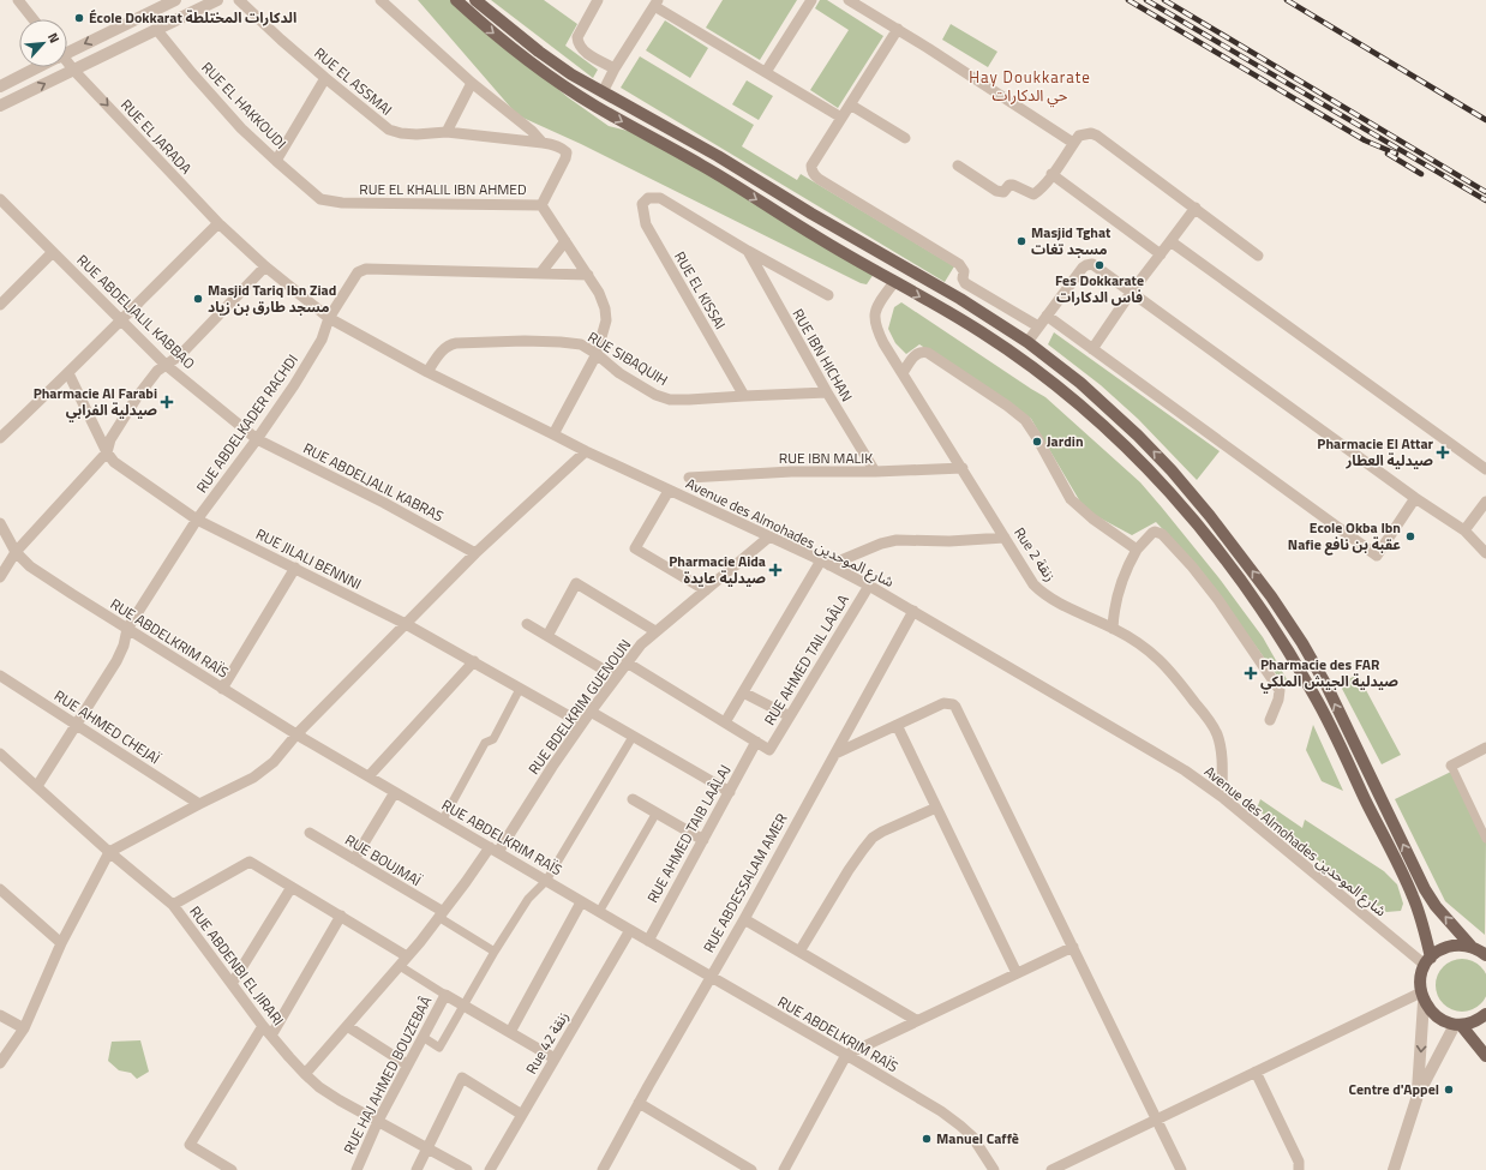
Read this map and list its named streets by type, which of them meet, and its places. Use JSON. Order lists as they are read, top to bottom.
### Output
{
  "streets": {
    "street": [
      "RUE EL ASSMAI",
      "RUE EL HAKKOUDI",
      "RUE EL JARADA",
      "RUE EL KHALIL IBN AHMED",
      "RUE EL KISSAI",
      "RUE ABDELJALIL KABBAO",
      "RUE IBN HICHAN",
      "RUE SIBAQUIH",
      "RUE ABDELKADER RACHDI",
      "RUE IBN MALIK",
      "RUE ABDELJALIL KABRAS",
      "Avenue des Almohades شارع الموحدين",
      "Rue 2 زنقة",
      "RUE JILALI BENNNI",
      "RUE ABDELKRIM RAÏS",
      "RUE AHMED TAIL LAÂLA",
      "RUE BDELKRIM GUENOUN",
      "RUE AHMED CHEJAÏ",
      "RUE AHMED TAIB LAÂLAJ",
      "RUE BOUJMAÏ",
      "RUE ABDESSALAM AMER",
      "RUE ABDENBI EL JIRARI",
      "Rue 42 زنقة",
      "RUE HAJ AHMED BOUZEBAÂ"
    ]
  },
  "crossings": [
    ["RUE EL ASSMAI", "RUE EL KHALIL IBN AHMED"],
    ["RUE EL HAKKOUDI", "RUE EL KHALIL IBN AHMED"],
    ["RUE EL JARADA", "Avenue des Almohades شارع الموحدين"],
    ["RUE EL KHALIL IBN AHMED", "RUE SIBAQUIH"],
    ["RUE EL KHALIL IBN AHMED", "RUE ABDELKADER RACHDI"],
    ["RUE EL KHALIL IBN AHMED", "Avenue des Almohades شارع الموحدين"],
    ["RUE EL KISSAI", "RUE IBN HICHAN"],
    ["RUE EL KISSAI", "RUE SIBAQUIH"],
    ["RUE ABDELJALIL KABBAO", "RUE ABDELKADER RACHDI"],
    ["RUE ABDELJALIL KABBAO", "RUE ABDELJALIL KABRAS"],
    ["RUE IBN HICHAN", "RUE SIBAQUIH"],
    ["RUE IBN HICHAN", "RUE IBN MALIK"],
    ["RUE SIBAQUIH", "Avenue des Almohades شارع الموحدين"],
    ["RUE ABDELKADER RACHDI", "RUE ABDELJALIL KABRAS"],
    ["RUE ABDELKADER RACHDI", "Avenue des Almohades شارع الموحدين"],
    ["RUE ABDELKADER RACHDI", "RUE JILALI BENNNI"],
    ["RUE ABDELKADER RACHDI", "RUE ABDELKRIM RAÏS"],
    ["RUE ABDELKADER RACHDI", "RUE AHMED CHEJAÏ"],
    ["RUE ABDELKADER RACHDI", "RUE ABDENBI EL JIRARI"],
    ["RUE IBN MALIK", "Rue 2 زنقة"],
    ["Avenue des Almohades شارع الموحدين", "Rue 2 زنقة"],
    ["Avenue des Almohades شارع الموحدين", "RUE AHMED TAIL LAÂLA"],
    ["Avenue des Almohades شارع الموحدين", "RUE BDELKRIM GUENOUN"],
    ["Avenue des Almohades شارع الموحدين", "RUE ABDESSALAM AMER"],
    ["RUE JILALI BENNNI", "RUE BDELKRIM GUENOUN"],
    ["RUE ABDELKRIM RAÏS", "RUE BDELKRIM GUENOUN"],
    ["RUE ABDELKRIM RAÏS", "RUE AHMED TAIB LAÂLAJ"],
    ["RUE ABDELKRIM RAÏS", "RUE ABDESSALAM AMER"],
    ["RUE ABDELKRIM RAÏS", "Rue 42 زنقة"],
    ["RUE AHMED TAIL LAÂLA", "RUE AHMED TAIB LAÂLAJ"],
    ["RUE BDELKRIM GUENOUN", "RUE BOUJMAÏ"],
    ["RUE BDELKRIM GUENOUN", "RUE ABDENBI EL JIRARI"],
    ["RUE ABDENBI EL JIRARI", "RUE HAJ AHMED BOUZEBAÂ"]
  ],
  "one_way": ["RUE EL JARADA"],
  "districts": ["Hay Doukkarate حي الدكارات"],
  "places": {
    "other": [
      "École Dokkarat الدكارات المختلطة",
      "Masjid Tghat مسجد تغات",
      "Fes Dokkarate فاس الدكارات",
      "Masjid Tariq Ibn Ziad مسجد طارق بن زياد",
      "Jardin",
      "Ecole Okba Ibn Nafie عقبة بن نافع",
      "Centre d'Appel",
      "Manuel Caffè"
    ],
    "health": [
      "Pharmacie Al Farabi صيدلية الفرابي",
      "Pharmacie El Attar صيدلية العطار",
      "Pharmacie Aida صيدلية عايدة",
      "Pharmacie des FAR صيدلية الجيش الملكي"
    ]
  },
  "north": "top right"
}
